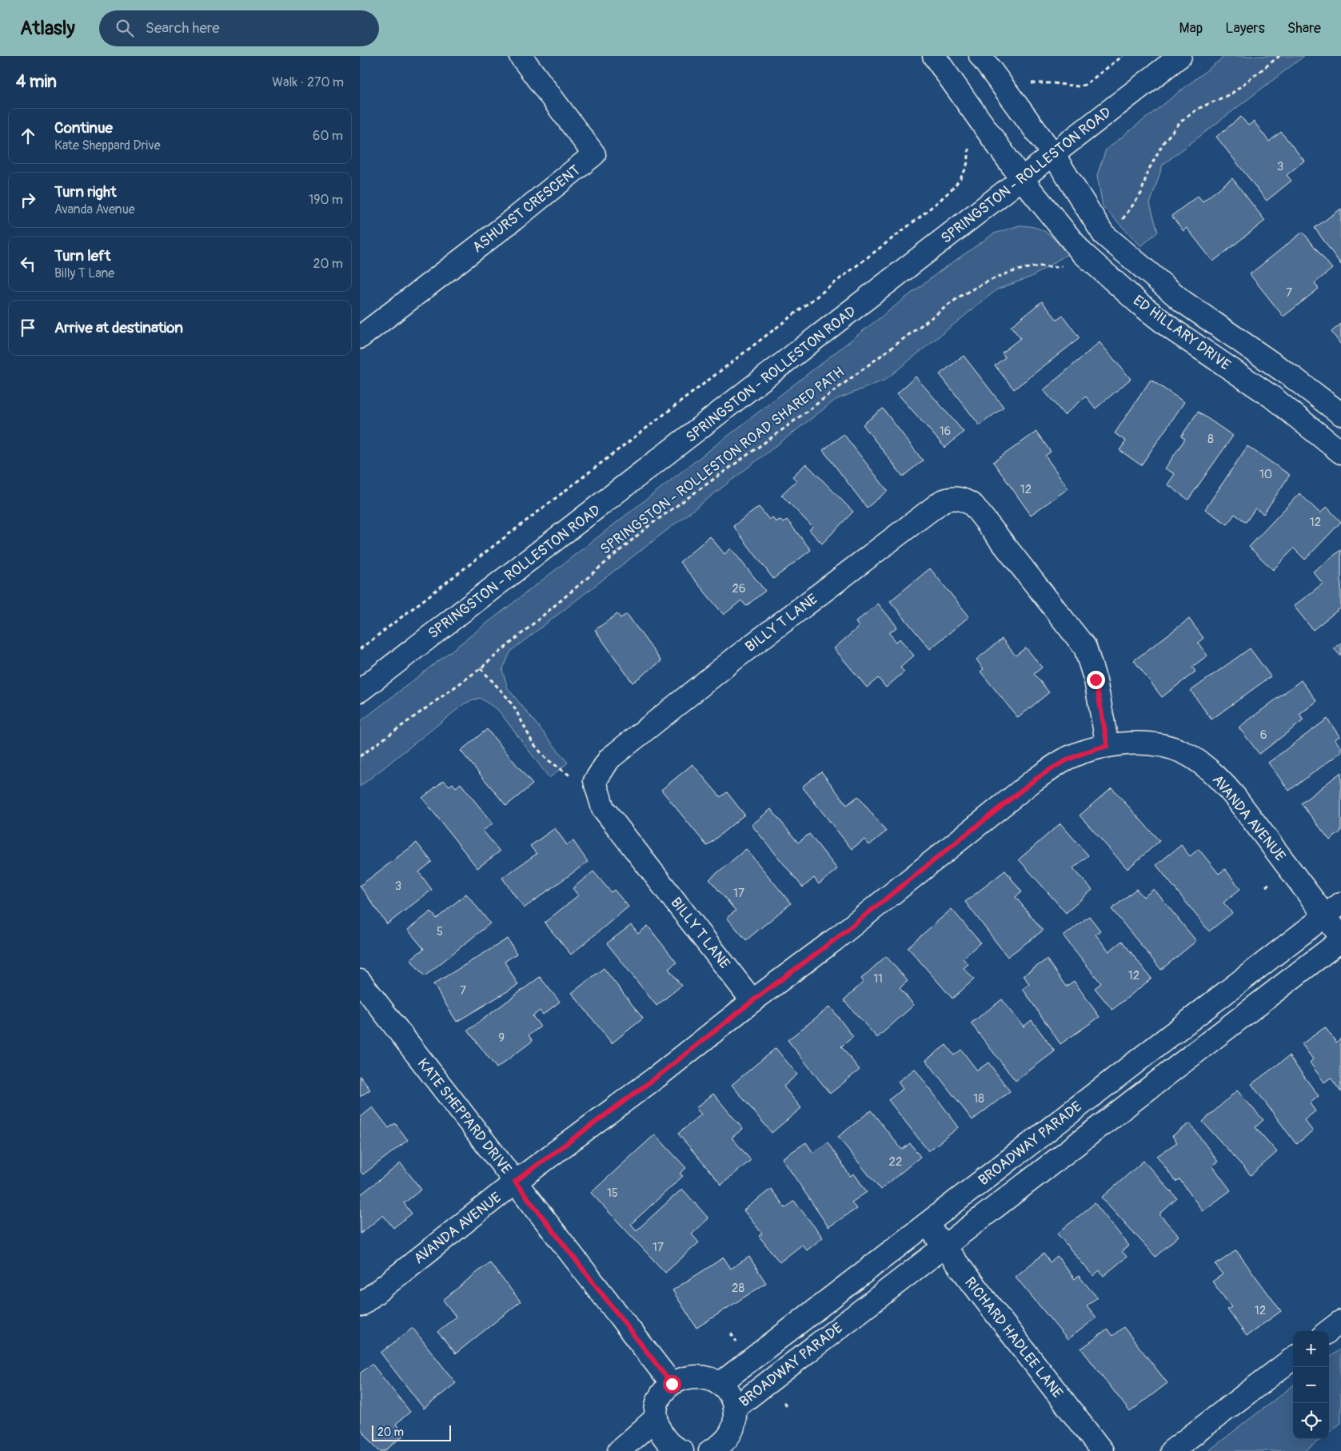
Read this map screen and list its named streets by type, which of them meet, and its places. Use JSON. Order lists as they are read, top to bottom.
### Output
{
  "streets": {
    "street": [
      "SPRINGSTON - ROLLESTON ROAD",
      "ASHURST CRESCENT",
      "ED HILLARY DRIVE",
      "BILLY T LANE",
      "AVANDA AVENUE",
      "KATE SHEPPARD DRIVE",
      "BROADWAY PARADE",
      "RICHARD HADLEE LANE"
    ],
    "path": ["SPRINGSTON - ROLLESTON ROAD SHARED PATH"]
  },
  "crossings": [
    ["SPRINGSTON - ROLLESTON ROAD", "ED HILLARY DRIVE"],
    ["BILLY T LANE", "AVANDA AVENUE"],
    ["AVANDA AVENUE", "KATE SHEPPARD DRIVE"],
    ["AVANDA AVENUE", "BROADWAY PARADE"],
    ["BROADWAY PARADE", "RICHARD HADLEE LANE"]
  ],
  "house_numbers": [
    "3",
    "7",
    "16",
    "8",
    "10",
    "12",
    "12",
    "26",
    "6",
    "3",
    "17",
    "5",
    "12",
    "11",
    "7",
    "9",
    "18",
    "22",
    "15",
    "17",
    "28",
    "12"
  ],
  "scale_bar": "20 m",
  "page": {
    "header": "Atlasly",
    "search": "Search here",
    "nav": ["Map", "Layers", "Share"],
    "heading": ["4 min", "Walk · 270 m"],
    "list": [
      ["Continue", "Kate Sheppard Drive", "60 m"],
      ["Turn right", "Avanda Avenue", "190 m"],
      ["Turn left", "Billy T Lane", "20 m"],
      "Arrive at destination"
    ],
    "map_buttons": ["+", "−"],
    "scale": "20 m"
  }
}
